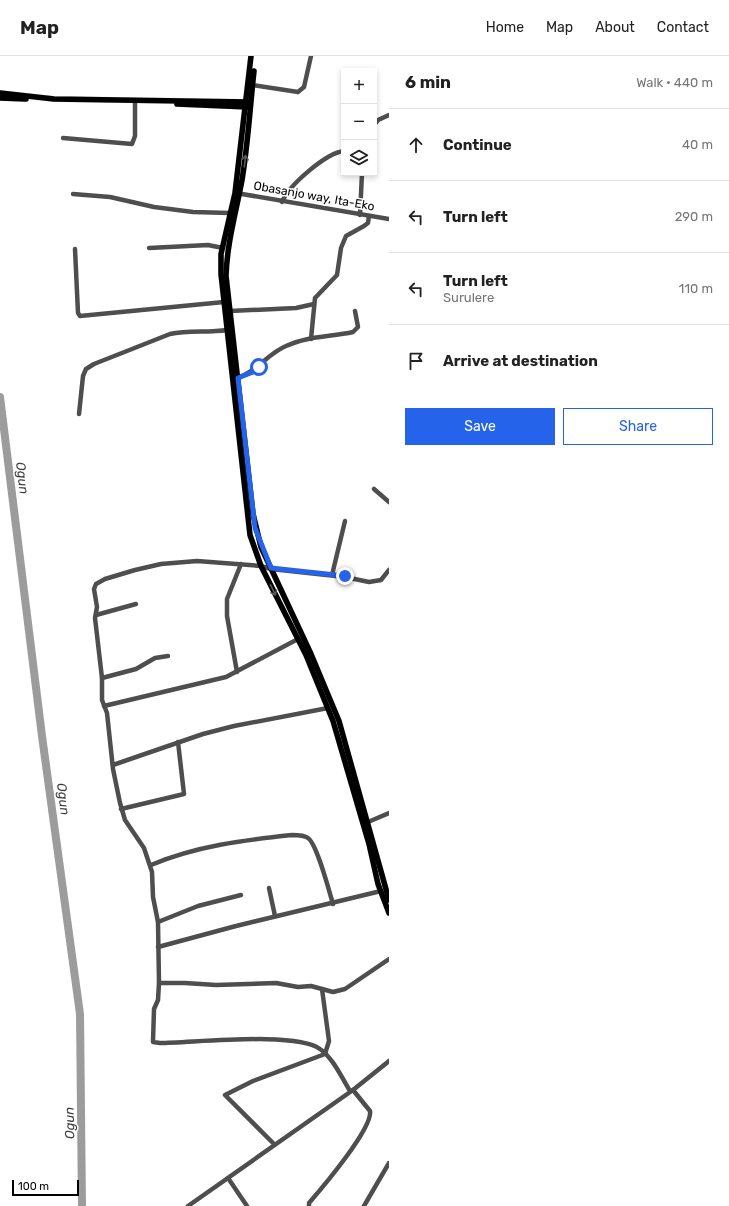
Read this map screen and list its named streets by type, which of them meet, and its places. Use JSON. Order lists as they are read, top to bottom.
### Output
{
  "streets": {
    "street": ["Obasanjo way, Ita-Eko"]
  },
  "water": ["Ogun"],
  "scale_bar": "100 m",
  "page": {
    "header": "Map",
    "nav": [
      "Home",
      "Map",
      "About",
      "Contact"
    ],
    "heading": ["6 min", "Walk · 440 m"],
    "map_buttons": ["+", "−"],
    "list": [
      ["Continue", "40 m"],
      ["Turn left", "290 m"],
      ["Turn left", "Surulere", "110 m"],
      "Arrive at destination"
    ],
    "buttons": ["Save", "Share"],
    "scale": "100 m"
  }
}
